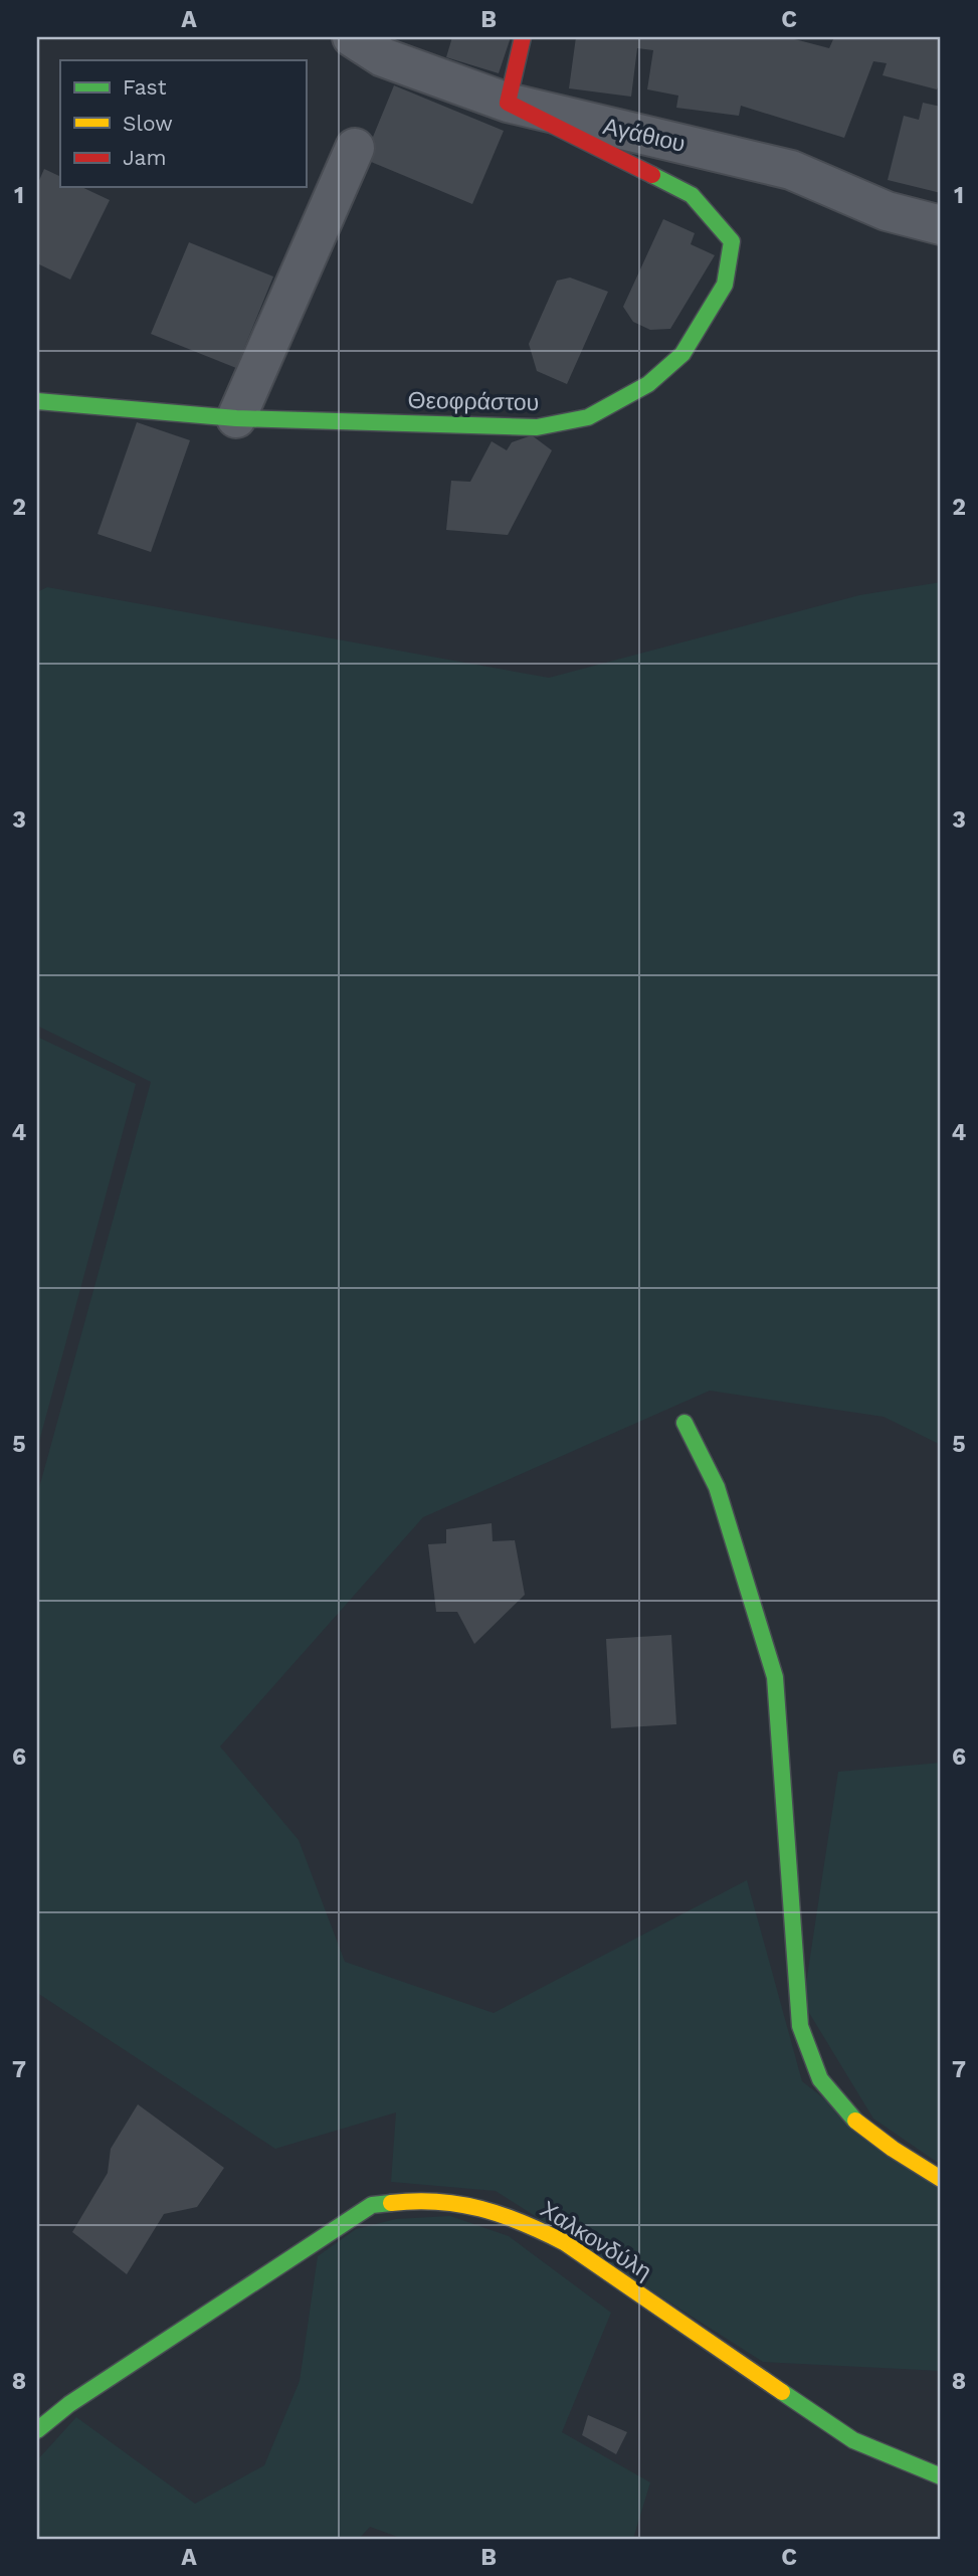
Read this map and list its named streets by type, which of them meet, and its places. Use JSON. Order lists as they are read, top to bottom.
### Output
{
  "streets": {
    "street": ["Αγάθιου", "Θεοφράστου", "Χαλκονδύλη"]
  },
  "crossings": [
    ["Αγάθιου", "Θεοφράστου"]
  ],
  "legend": ["Fast", "Slow", "Jam"],
  "grid": {
    "columns": ["A", "B", "C"],
    "rows": [
      "1",
      "2",
      "3",
      "4",
      "5",
      "6",
      "7",
      "8"
    ]
  }
}
